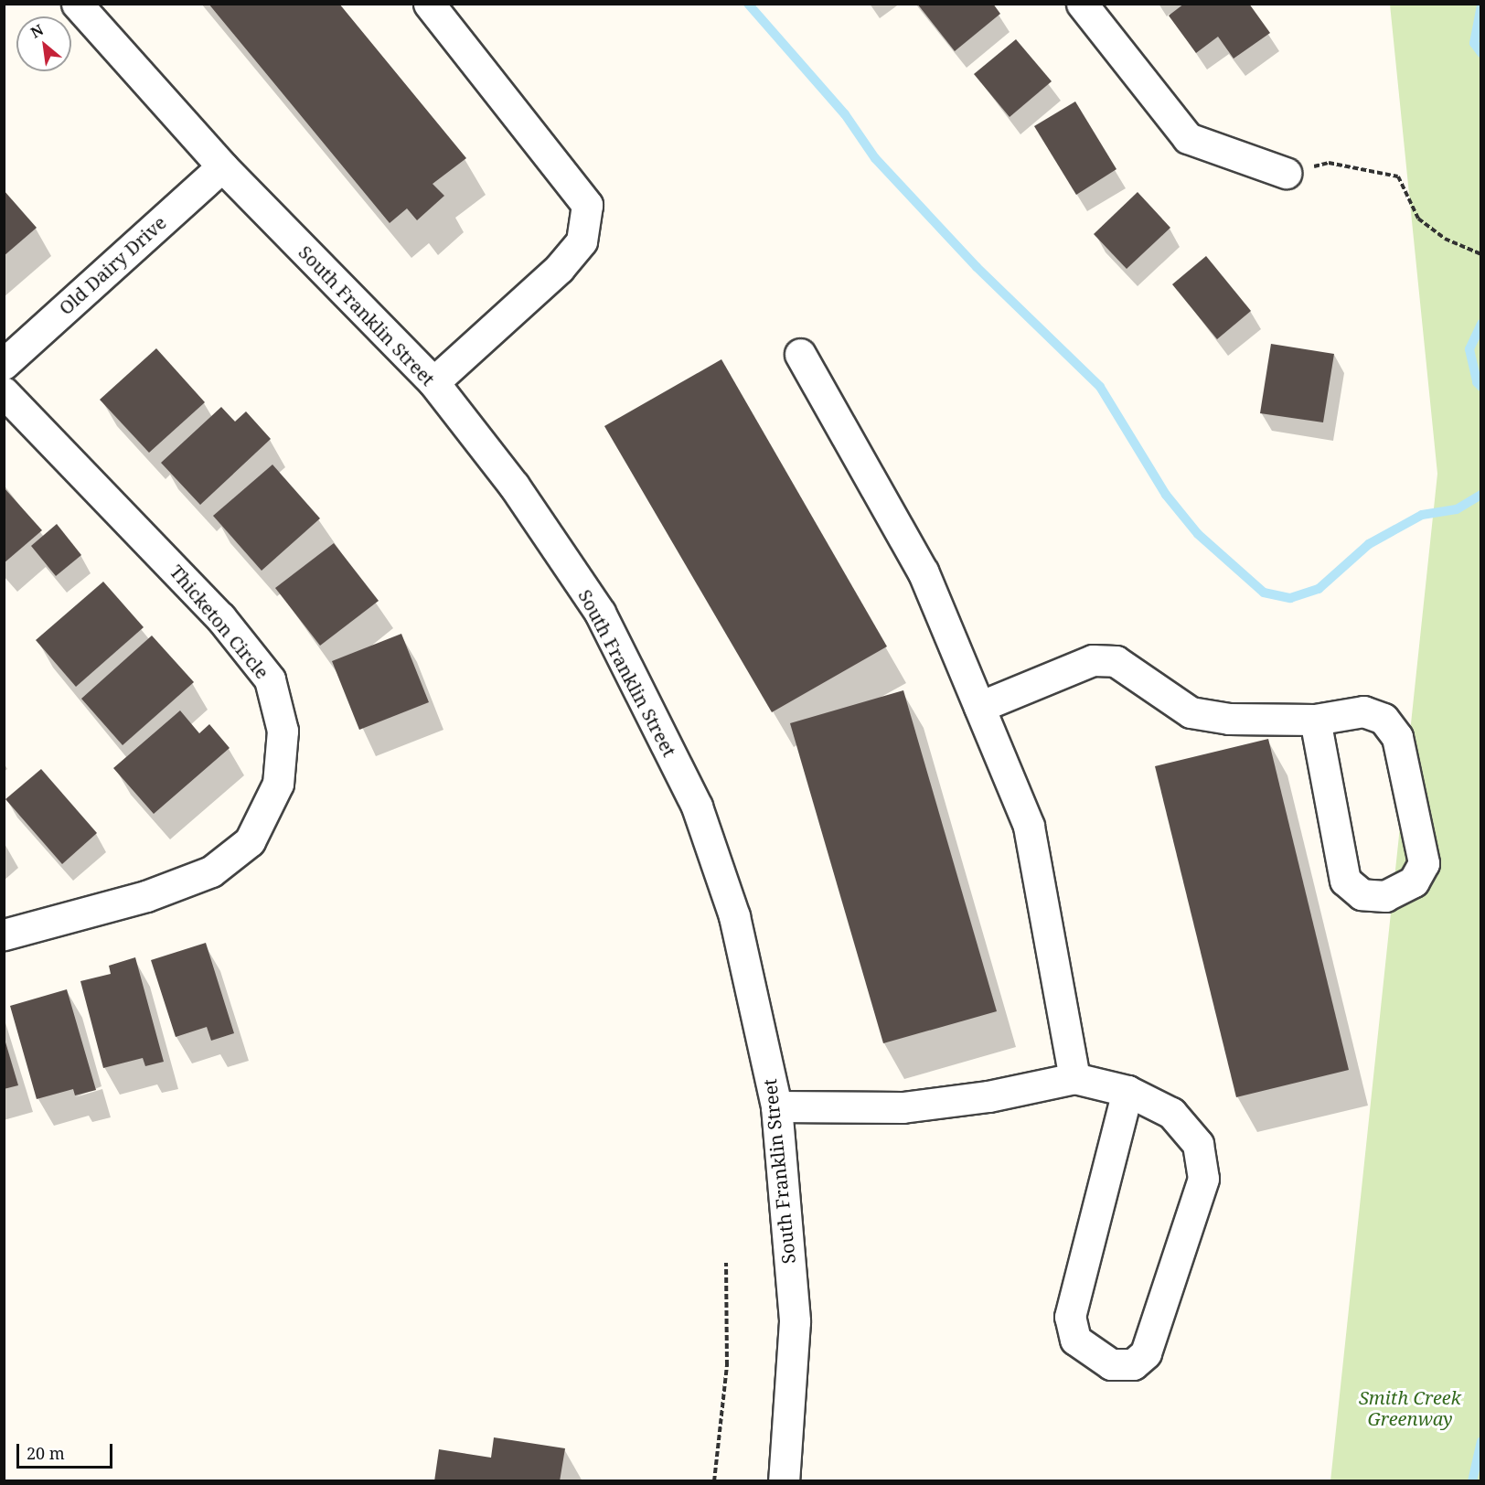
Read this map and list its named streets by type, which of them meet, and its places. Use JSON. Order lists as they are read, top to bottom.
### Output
{
  "streets": {
    "street": ["Old Dairy Drive", "South Franklin Street", "Thicketon Circle"]
  },
  "crossings": [
    ["Old Dairy Drive", "South Franklin Street"]
  ],
  "parks": ["Smith Creek Greenway"],
  "scale_bar": "20 m",
  "north": "top left"
}
